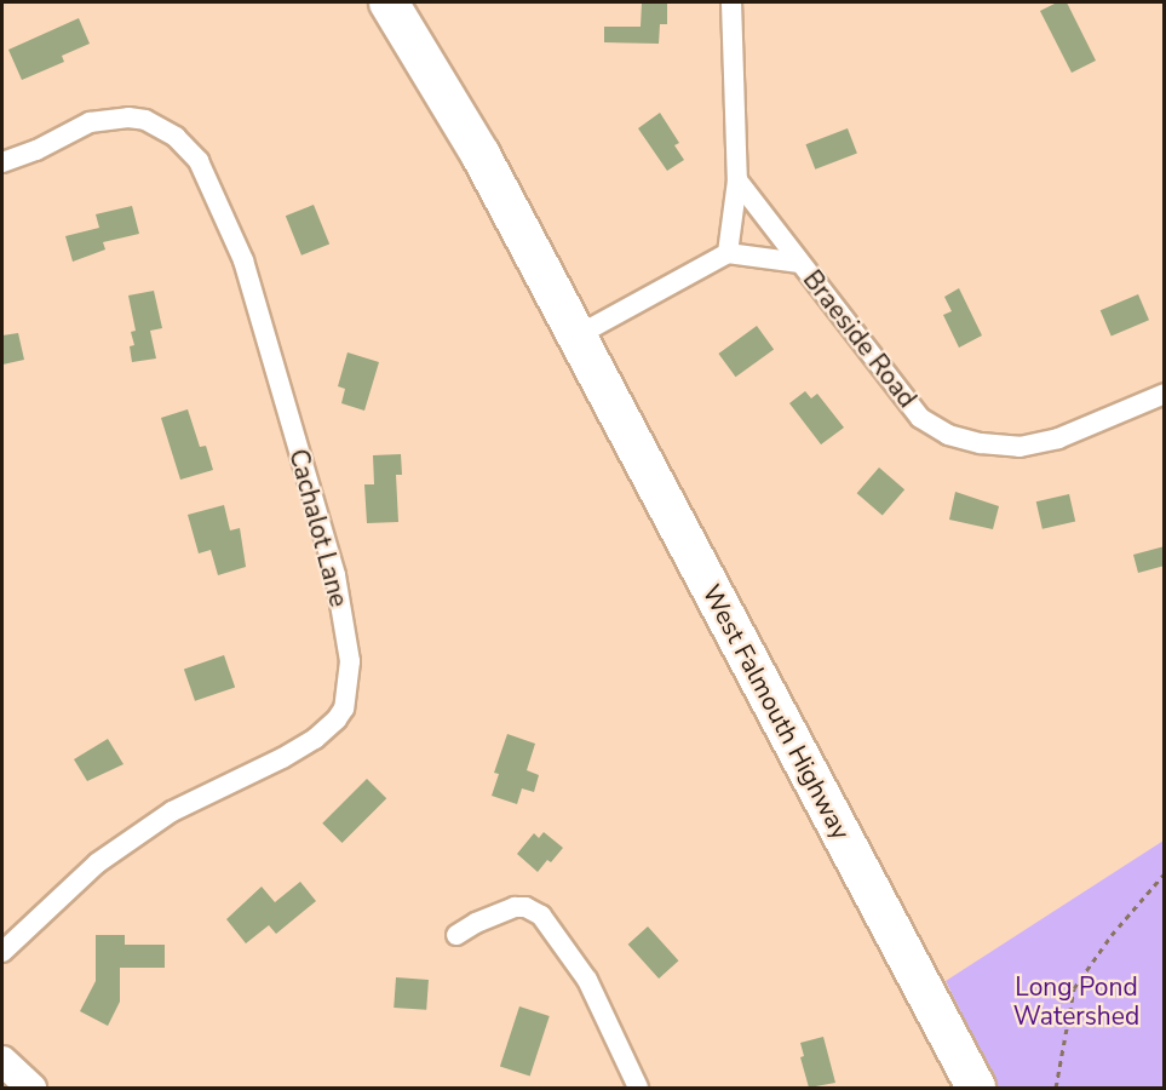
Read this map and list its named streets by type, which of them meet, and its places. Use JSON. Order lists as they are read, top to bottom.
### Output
{
  "streets": {
    "highway": ["West Falmouth Highway"],
    "street": ["Braeside Road", "Cachalot Lane"]
  },
  "parks": ["Long Pond Watershed"]
}
